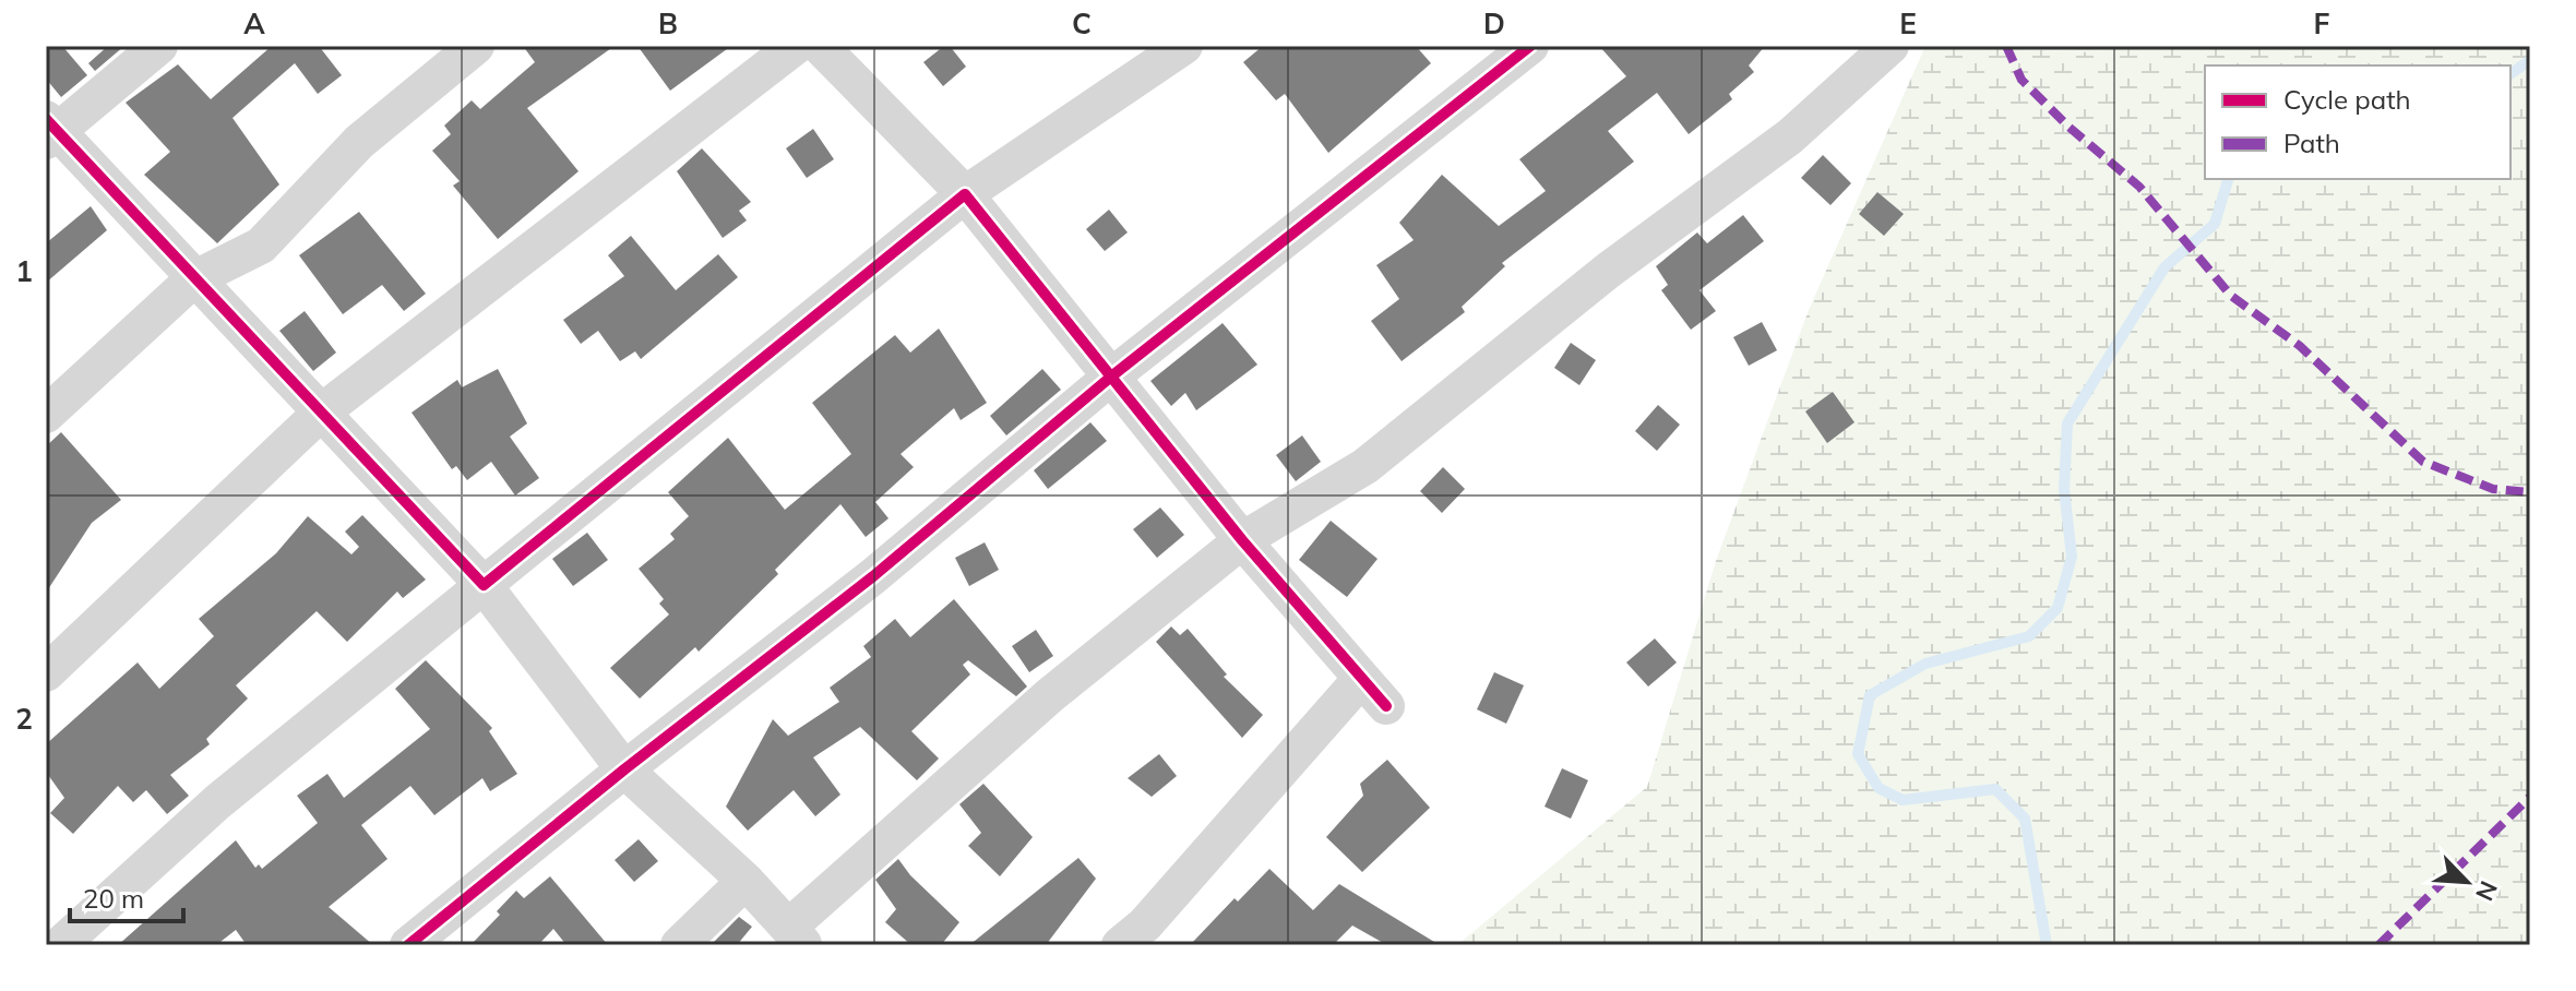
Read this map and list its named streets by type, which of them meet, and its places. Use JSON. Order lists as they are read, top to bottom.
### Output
{
  "legend": ["Cycle path", "Path"],
  "scale_bar": "20 m",
  "north": "bottom right",
  "grid": {
    "columns": [
      "A",
      "B",
      "C",
      "D",
      "E",
      "F"
    ],
    "rows": ["1", "2"]
  }
}
